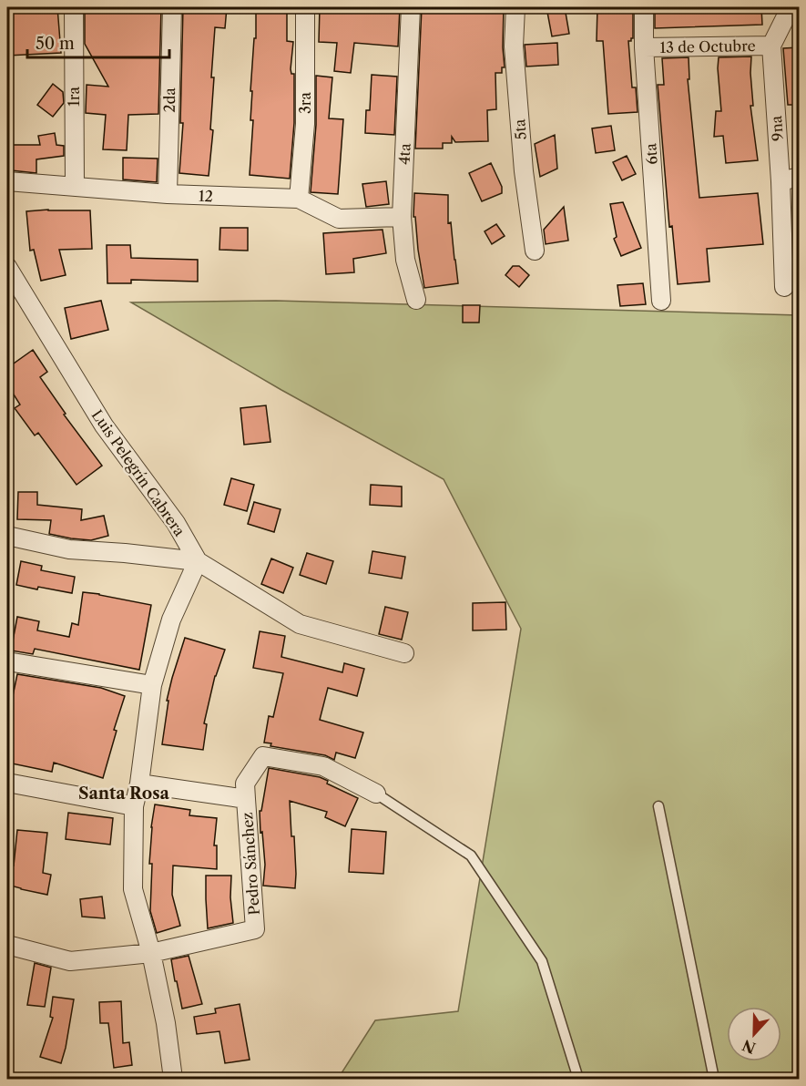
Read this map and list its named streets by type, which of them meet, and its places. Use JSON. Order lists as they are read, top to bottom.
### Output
{
  "streets": {
    "street": [
      "13 de Octubre",
      "1ra",
      "2da",
      "3ra",
      "9na",
      "5ta",
      "4ta",
      "6ta",
      "12",
      "Luis Pelegrín Cabrera",
      "Pedro Sánchez"
    ]
  },
  "crossings": [
    ["13 de Octubre", "9na"],
    ["13 de Octubre", "6ta"],
    ["1ra", "12"],
    ["2da", "12"],
    ["3ra", "12"],
    ["4ta", "12"]
  ],
  "districts": ["Santa Rosa"],
  "scale_bar": "50 m",
  "north": "bottom"
}
